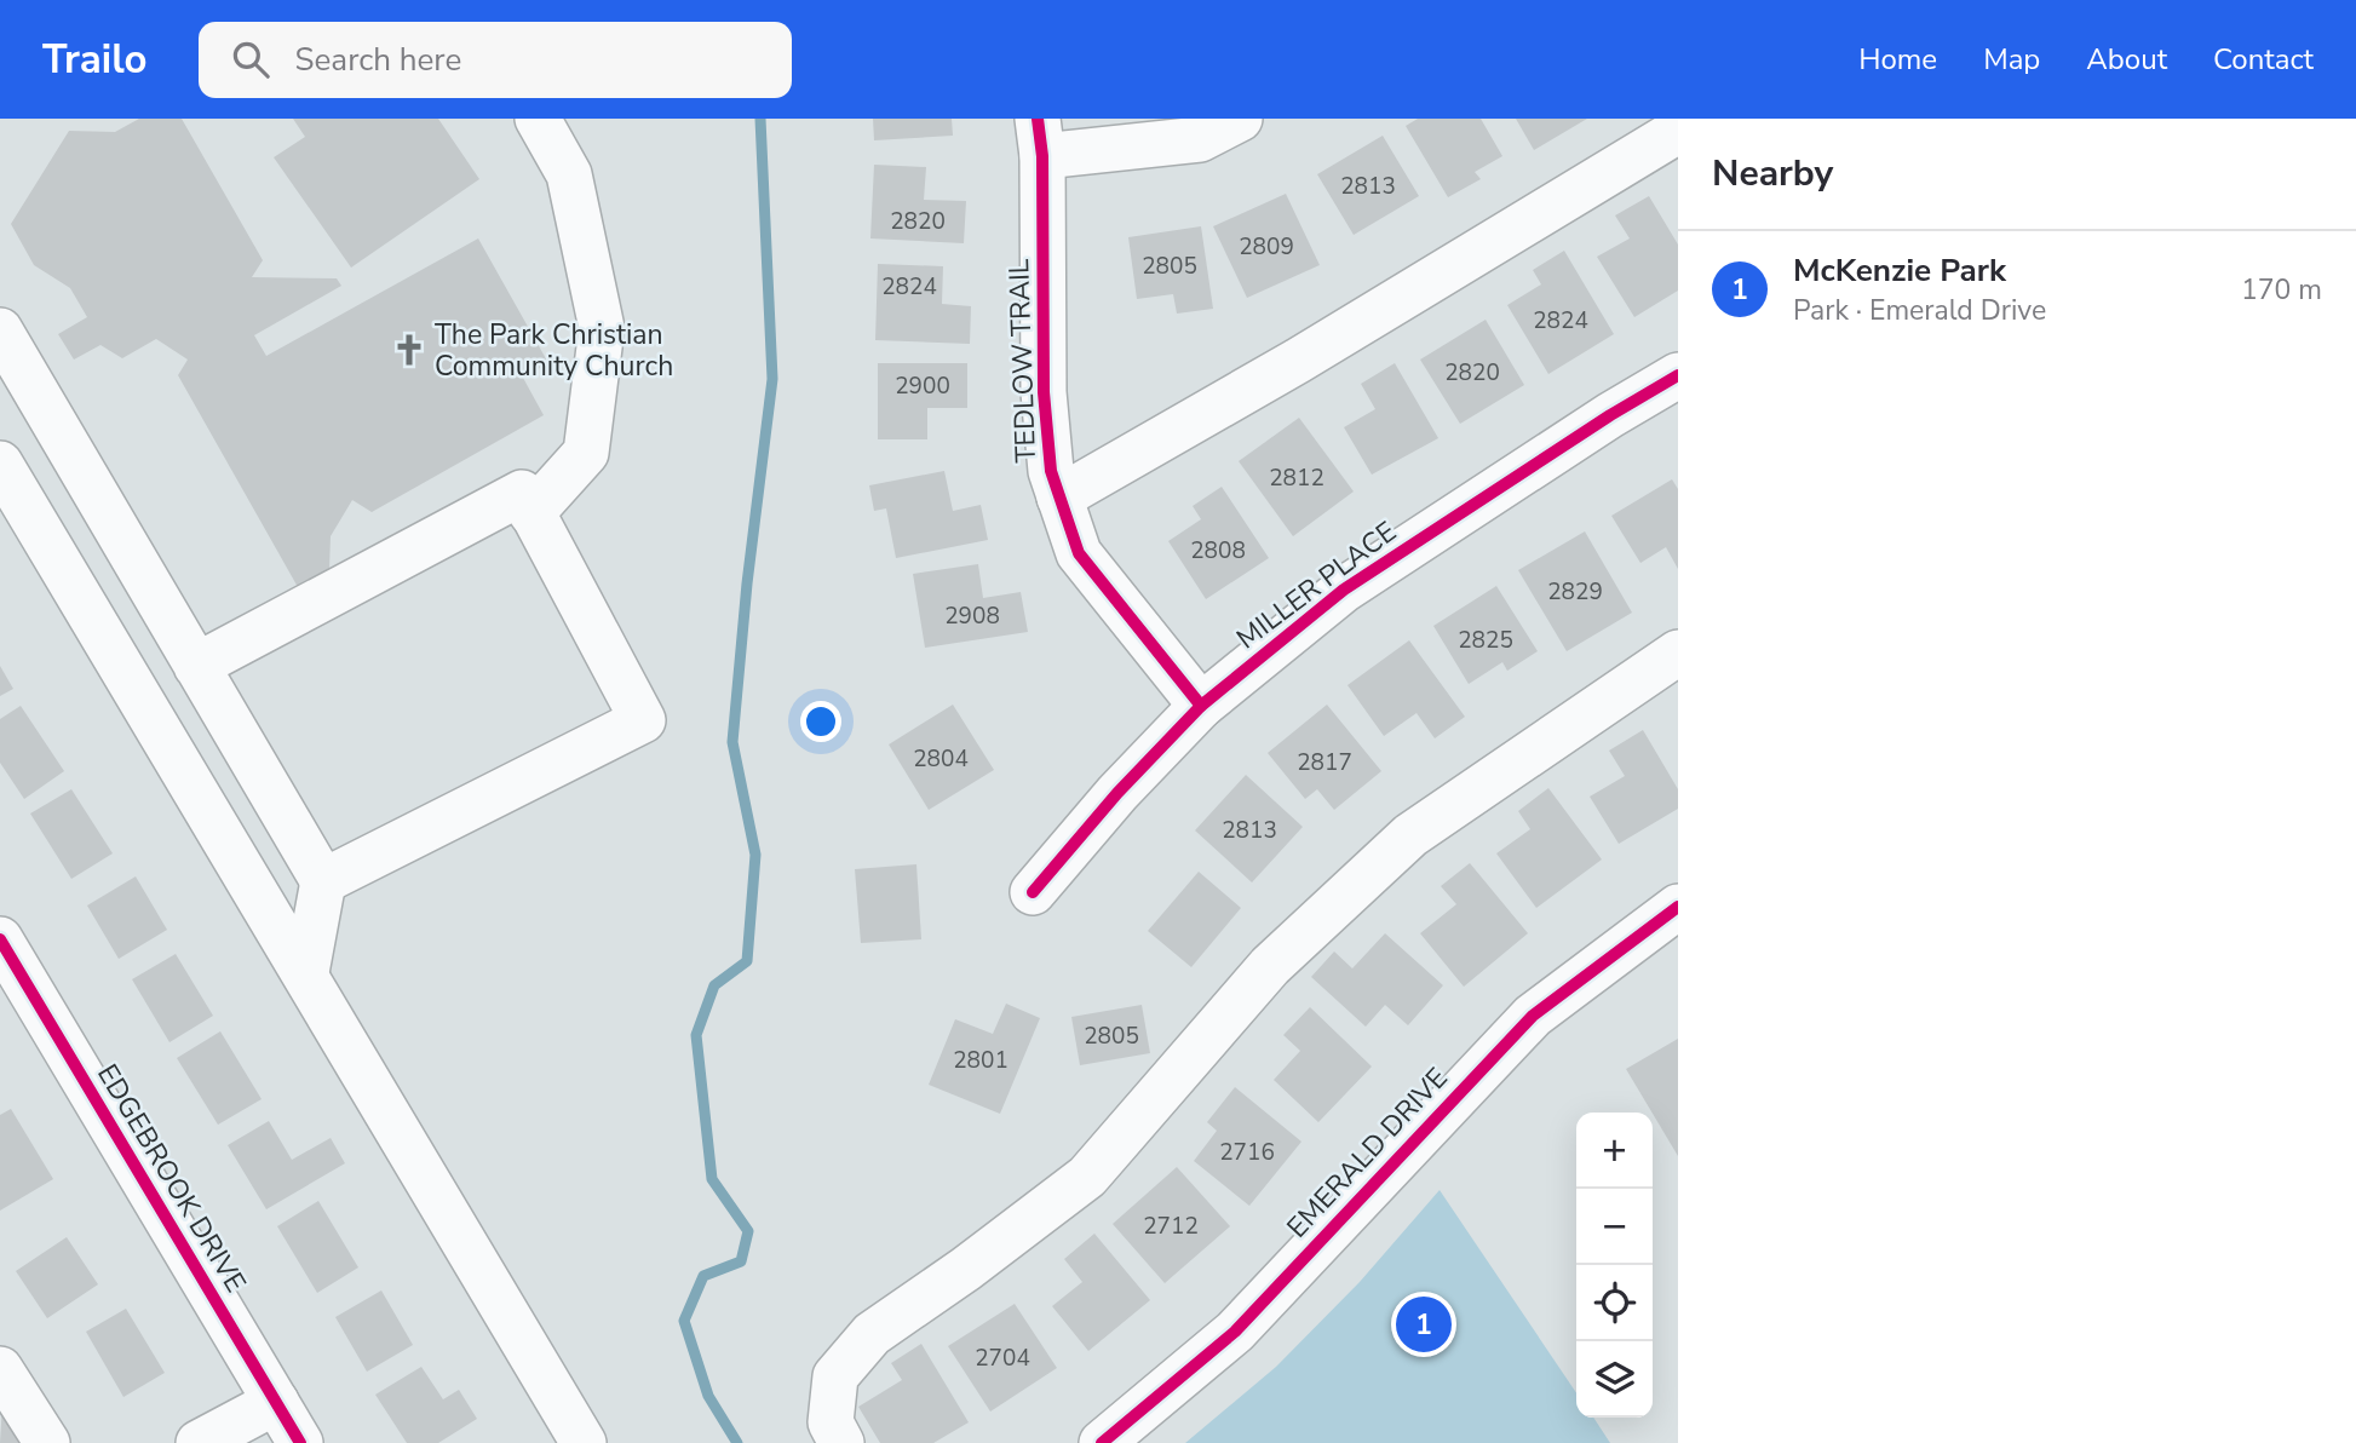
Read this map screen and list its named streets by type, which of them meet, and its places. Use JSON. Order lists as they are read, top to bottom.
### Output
{
  "streets": {
    "street": [
      "TEDLOW TRAIL",
      "MILLER PLACE",
      "EMERALD DRIVE",
      "EDGEBROOK DRIVE"
    ]
  },
  "crossings": [
    ["TEDLOW TRAIL", "MILLER PLACE"]
  ],
  "places": {
    "church": ["The Park Christian Community Church"]
  },
  "house_numbers": [
    "2813",
    "2820",
    "2809",
    "2805",
    "2824",
    "2824",
    "2820",
    "2900",
    "2812",
    "2808",
    "2829",
    "2908",
    "2825",
    "2804",
    "2817",
    "2813",
    "2805",
    "2801",
    "2716",
    "2712",
    "2704"
  ],
  "page": {
    "header": "Trailo",
    "search": "Search here",
    "nav": [
      "Home",
      "Map",
      "About",
      "Contact"
    ],
    "heading": "Nearby",
    "list": [
      {
        "mark": "1",
        "name": "McKenzie Park",
        "note": "Park · Emerald Drive",
        "value": "170 m"
      }
    ],
    "map_buttons": ["+", "−"],
    "pins": "1"
  }
}
